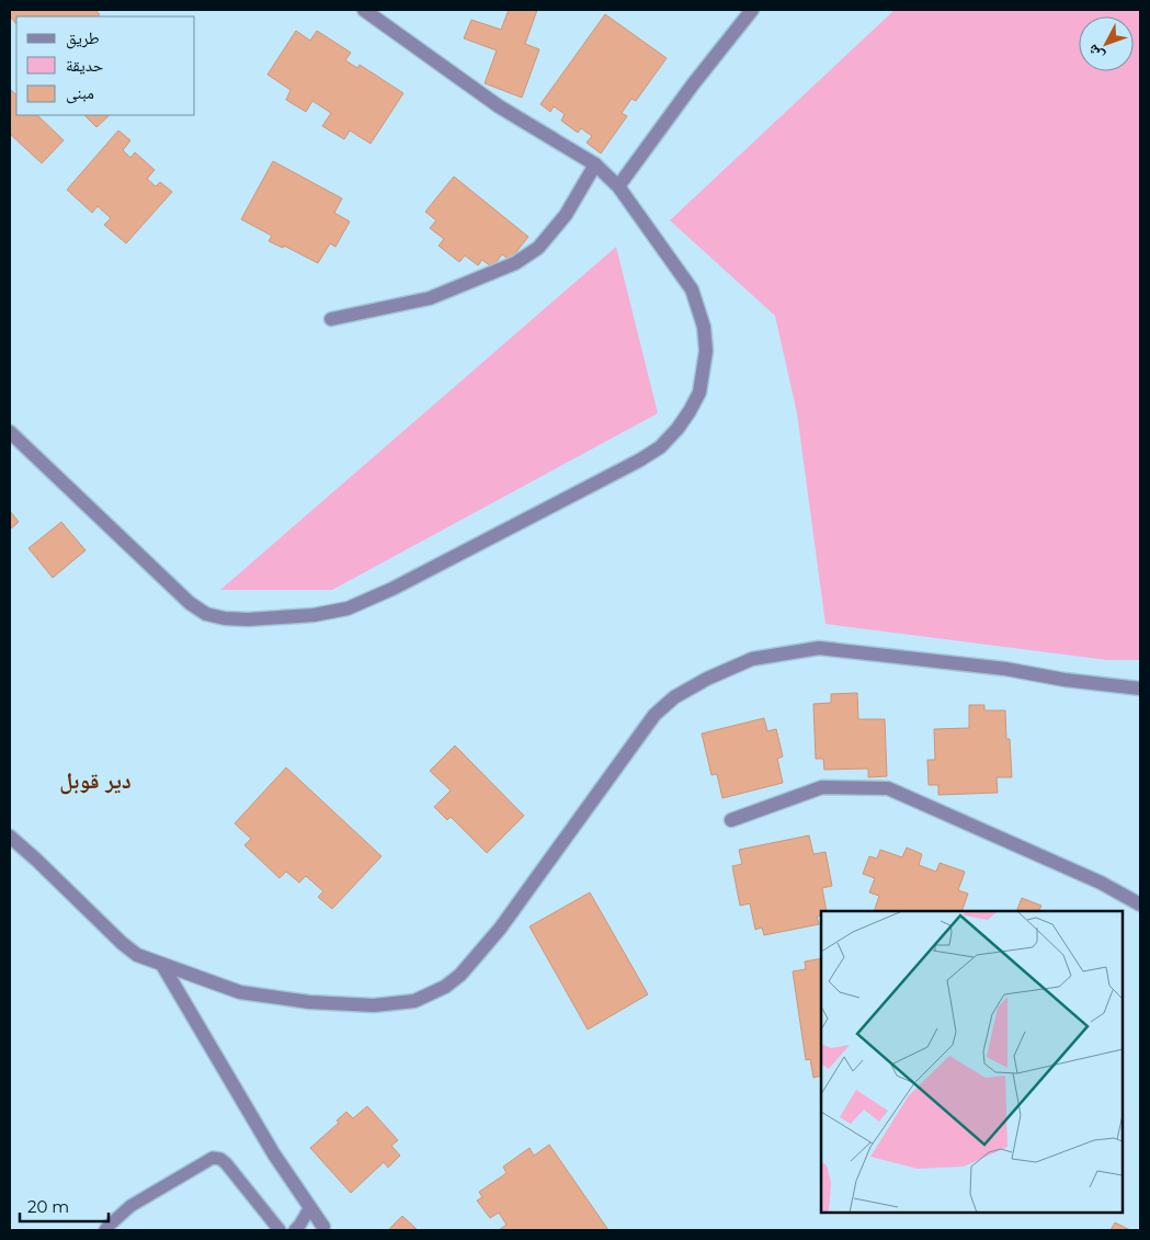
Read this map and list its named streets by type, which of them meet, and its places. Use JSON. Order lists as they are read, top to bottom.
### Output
{
  "districts": ["دير قوبل"],
  "legend": ["طريق", "حديقة", "مبنى"],
  "scale_bar": "20 m",
  "north": "bottom left"
}
